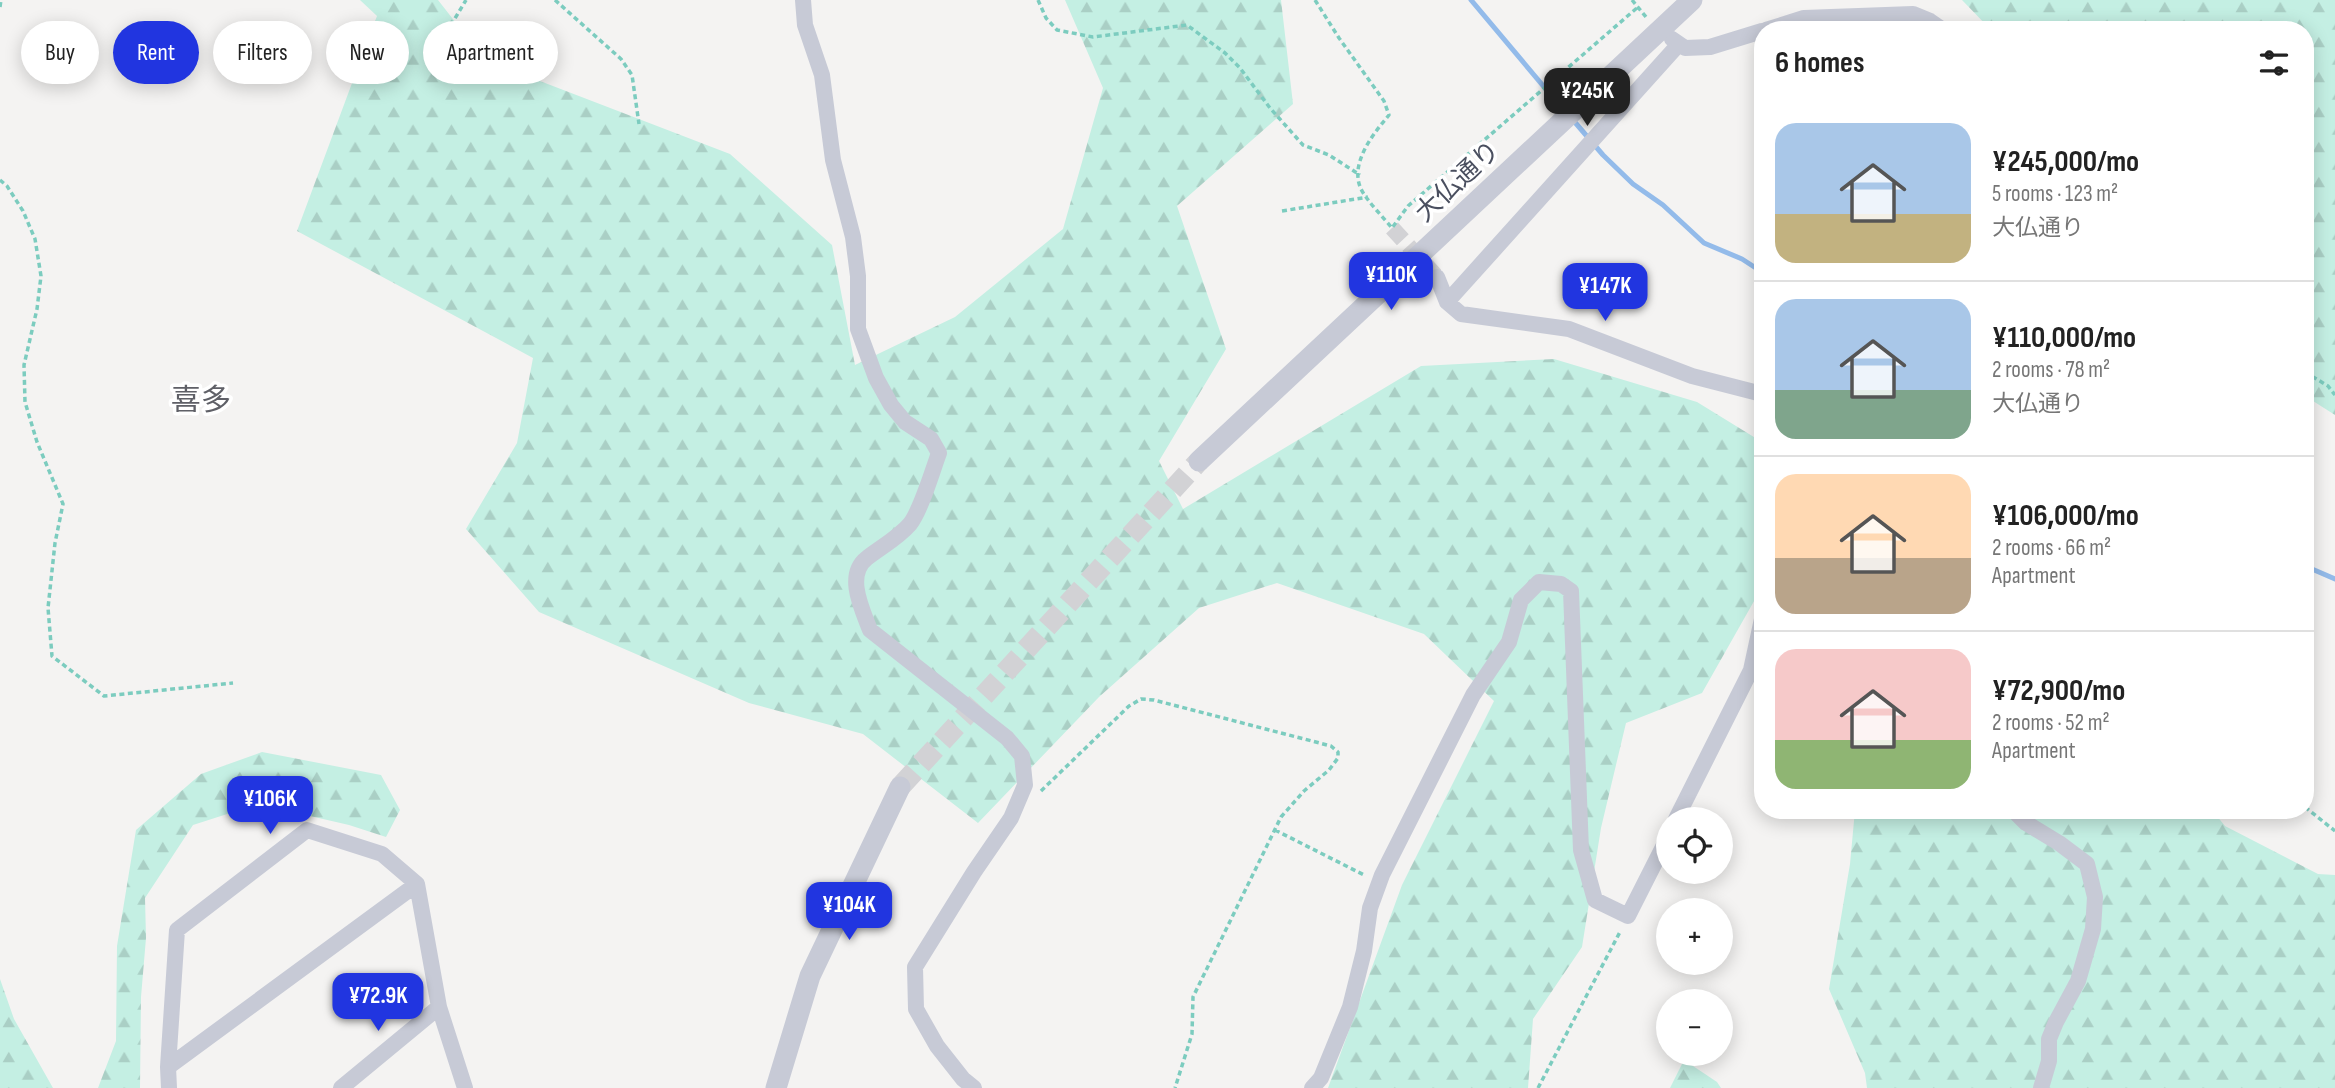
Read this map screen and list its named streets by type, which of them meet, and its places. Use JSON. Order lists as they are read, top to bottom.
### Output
{
  "streets": {
    "street": ["大仏通り"]
  },
  "districts": ["喜多"],
  "page": {
    "chip": [
      "Buy",
      "Rent",
      "Filters",
      "New",
      "Apartment"
    ],
    "heading": "6 homes",
    "price": [
      "¥245K",
      "¥110K",
      "¥147K",
      "¥106K",
      "¥104K",
      "¥72.9K"
    ],
    "list": [
      {
        "name": "¥245,000/mo",
        "note": "5 rooms · 123 m² · 大仏通り"
      },
      {
        "name": "¥110,000/mo",
        "note": "2 rooms · 78 m² · 大仏通り"
      },
      {
        "name": "¥106,000/mo",
        "note": "2 rooms · 66 m² · Apartment"
      },
      {
        "name": "¥72,900/mo",
        "note": "2 rooms · 52 m² · Apartment"
      }
    ],
    "map_buttons": ["+", "−"]
  }
}
